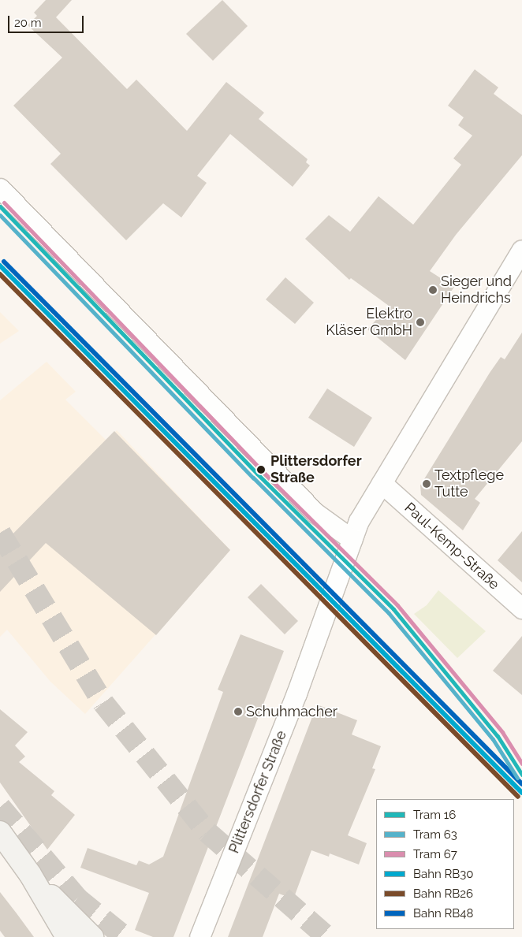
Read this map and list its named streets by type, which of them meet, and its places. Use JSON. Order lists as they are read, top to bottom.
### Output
{
  "streets": {
    "street": ["Paul-Kemp-Straße", "Plittersdorfer Straße"]
  },
  "crossings": [
    ["Paul-Kemp-Straße", "Plittersdorfer Straße"]
  ],
  "places": [
    "Sieger und Heindrichs",
    "Elektro Kläser GmbH",
    "Plittersdorfer Straße",
    "Textpflege Tutte",
    "Schuhmacher"
  ],
  "lines": [
    "tram line 67",
    "tram line 16",
    "tram line 63",
    "rail line RB48",
    "rail line RB30",
    "rail line RB26"
  ],
  "legend": [
    "Tram 16",
    "Tram 63",
    "Tram 67",
    "Bahn RB30",
    "Bahn RB26",
    "Bahn RB48"
  ],
  "scale_bar": "20 m"
}
